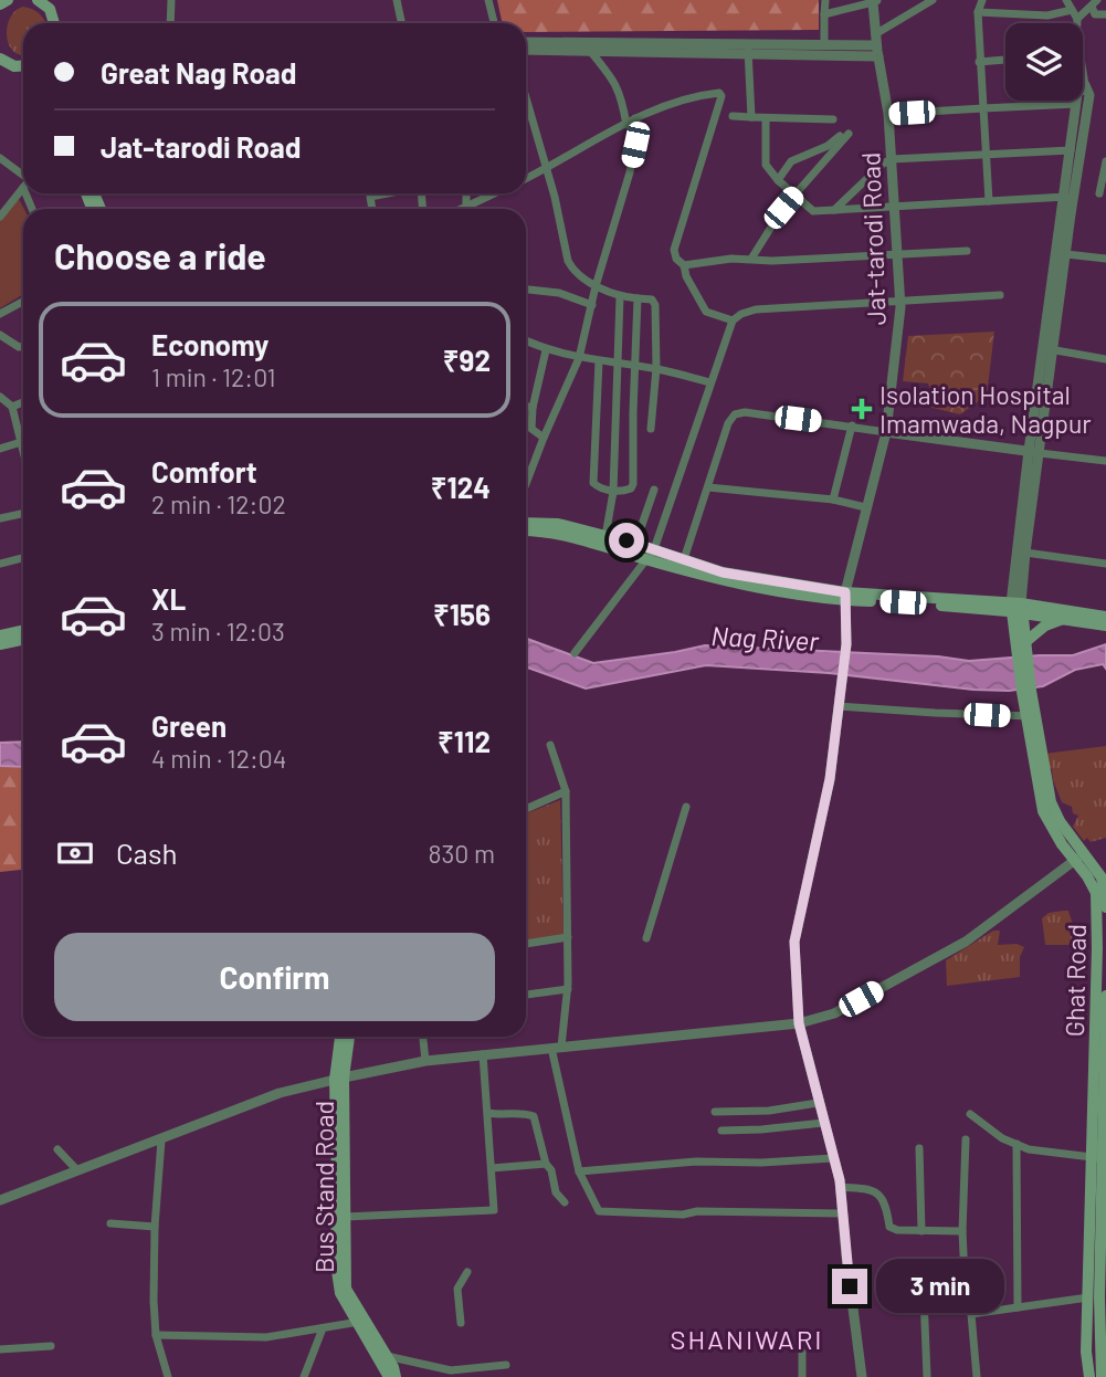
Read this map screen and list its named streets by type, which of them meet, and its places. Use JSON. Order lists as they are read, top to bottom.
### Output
{
  "streets": {
    "main road": ["Ghat Road", "Bus Stand Road"],
    "street": ["Jat-tarodi Road"]
  },
  "districts": ["SHANIWARI"],
  "water": ["Nag River"],
  "places": {
    "health": ["Isolation Hospital Imamwada, Nagpur"]
  },
  "page": {
    "banner": ["Great Nag Road", "Jat-tarodi Road"],
    "heading": "Choose a ride",
    "list": [
      {
        "name": "Economy",
        "note": "1 min · 12:01",
        "value": "₹92"
      },
      {
        "name": "Comfort",
        "note": "2 min · 12:02",
        "value": "₹124"
      },
      {
        "name": "XL",
        "note": "3 min · 12:03",
        "value": "₹156"
      },
      {
        "name": "Green",
        "note": "4 min · 12:04",
        "value": "₹112"
      }
    ],
    "pay": ["Cash", "830 m"],
    "buttons": "Confirm",
    "bubble": "3 min"
  }
}
